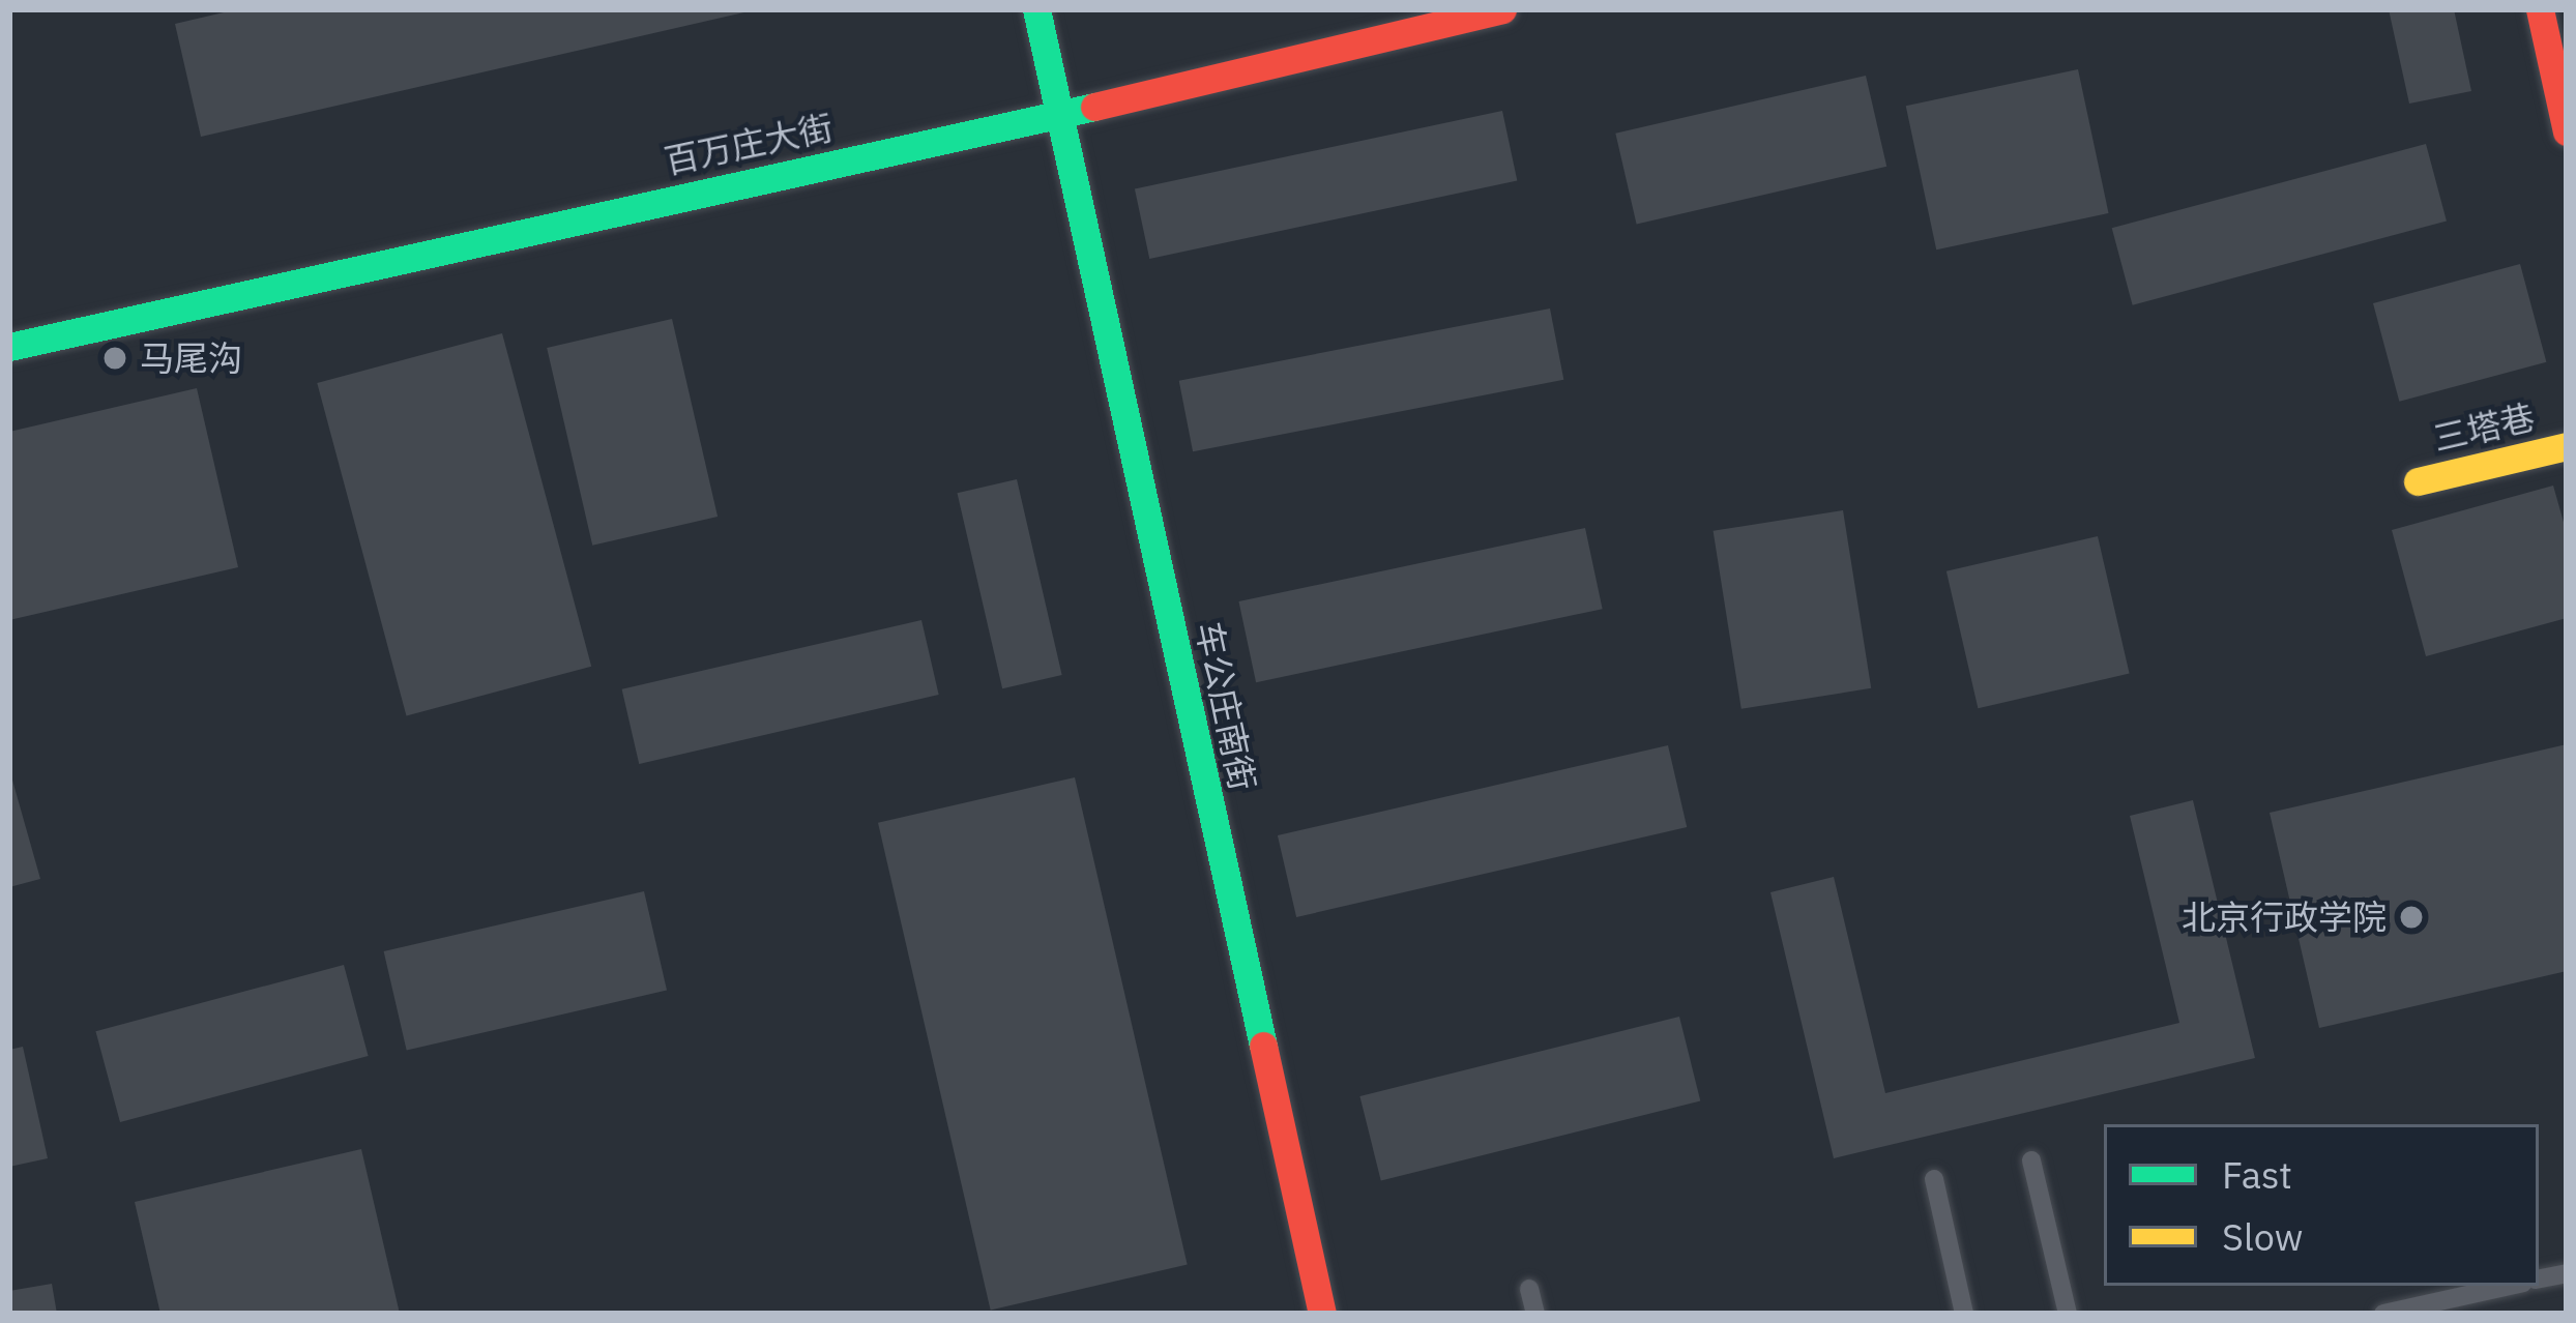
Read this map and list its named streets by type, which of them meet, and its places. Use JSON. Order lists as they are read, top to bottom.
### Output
{
  "streets": {
    "street": ["百万庄大街", "三塔巷", "车公庄南街"]
  },
  "crossings": [
    ["百万庄大街", "车公庄南街"]
  ],
  "places": ["马尾沟", "北京行政学院"],
  "legend": ["Fast", "Slow"]
}
